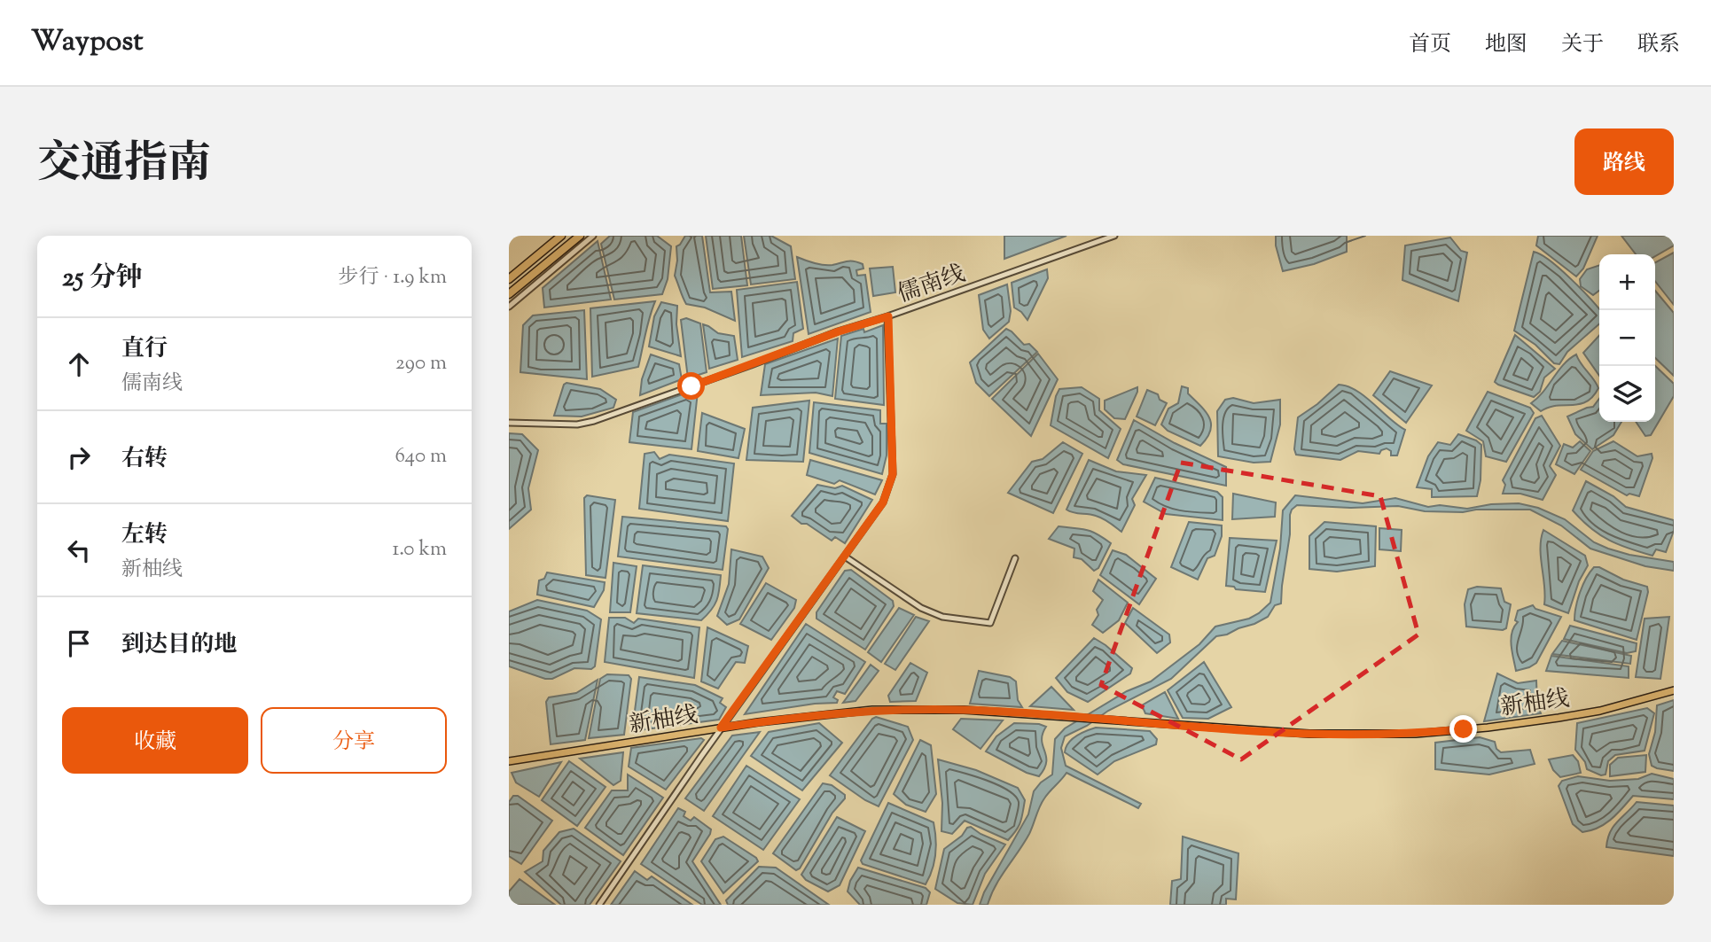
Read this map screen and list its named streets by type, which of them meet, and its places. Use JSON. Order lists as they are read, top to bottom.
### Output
{
  "streets": {
    "main road": ["新柚线"],
    "street": ["儒南线"]
  },
  "page": {
    "header": "Waypost",
    "nav": [
      "首页",
      "地图",
      "关于",
      "联系"
    ],
    "title": "交通指南",
    "buttons": [
      "路线",
      ["收藏", "分享"]
    ],
    "heading": ["25 分钟", "步行 · 1.9 km"],
    "map_buttons": ["+", "−"],
    "list": [
      ["直行", "儒南线", "290 m"],
      ["右转", "640 m"],
      ["左转", "新柚线", "1.0 km"],
      "到达目的地"
    ]
  }
}
